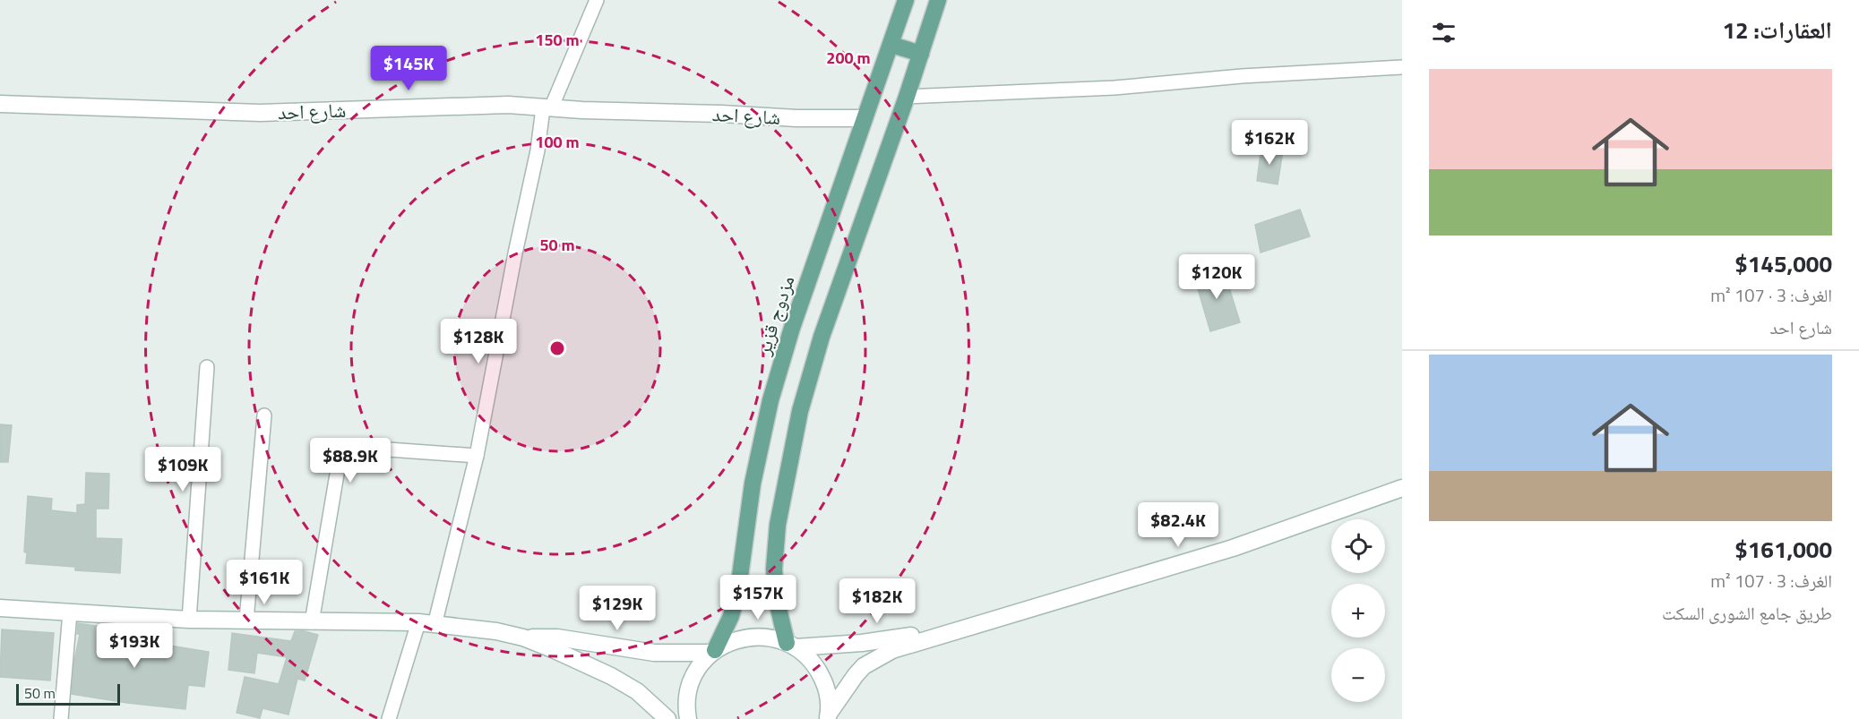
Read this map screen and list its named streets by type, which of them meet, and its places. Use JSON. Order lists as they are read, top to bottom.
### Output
{
  "streets": {
    "main road": ["شارع احد", "مزدوج قزير"]
  },
  "crossings": [
    ["شارع احد", "مزدوج قزير"]
  ],
  "scale_bar": "50 m",
  "page": {
    "heading": "العقارات: 12",
    "price": [
      "$145K",
      "$162K",
      "$120K",
      "$128K",
      "$88.9K",
      "$109K",
      "$82.4K",
      "$161K",
      "$157K",
      "$182K",
      "$129K",
      "$193K"
    ],
    "list": [
      {
        "name": "$145,000",
        "note": "الغرف: 3 · 107 m² · شارع احد"
      },
      {
        "name": "$161,000",
        "note": "الغرف: 3 · 107 m² · طريق جامع الشورى السكت"
      }
    ],
    "map_buttons": ["+", "−"],
    "scale": "50 m"
  },
  "rings": [
    "150 m",
    "200 m",
    "100 m",
    "50 m"
  ]
}
